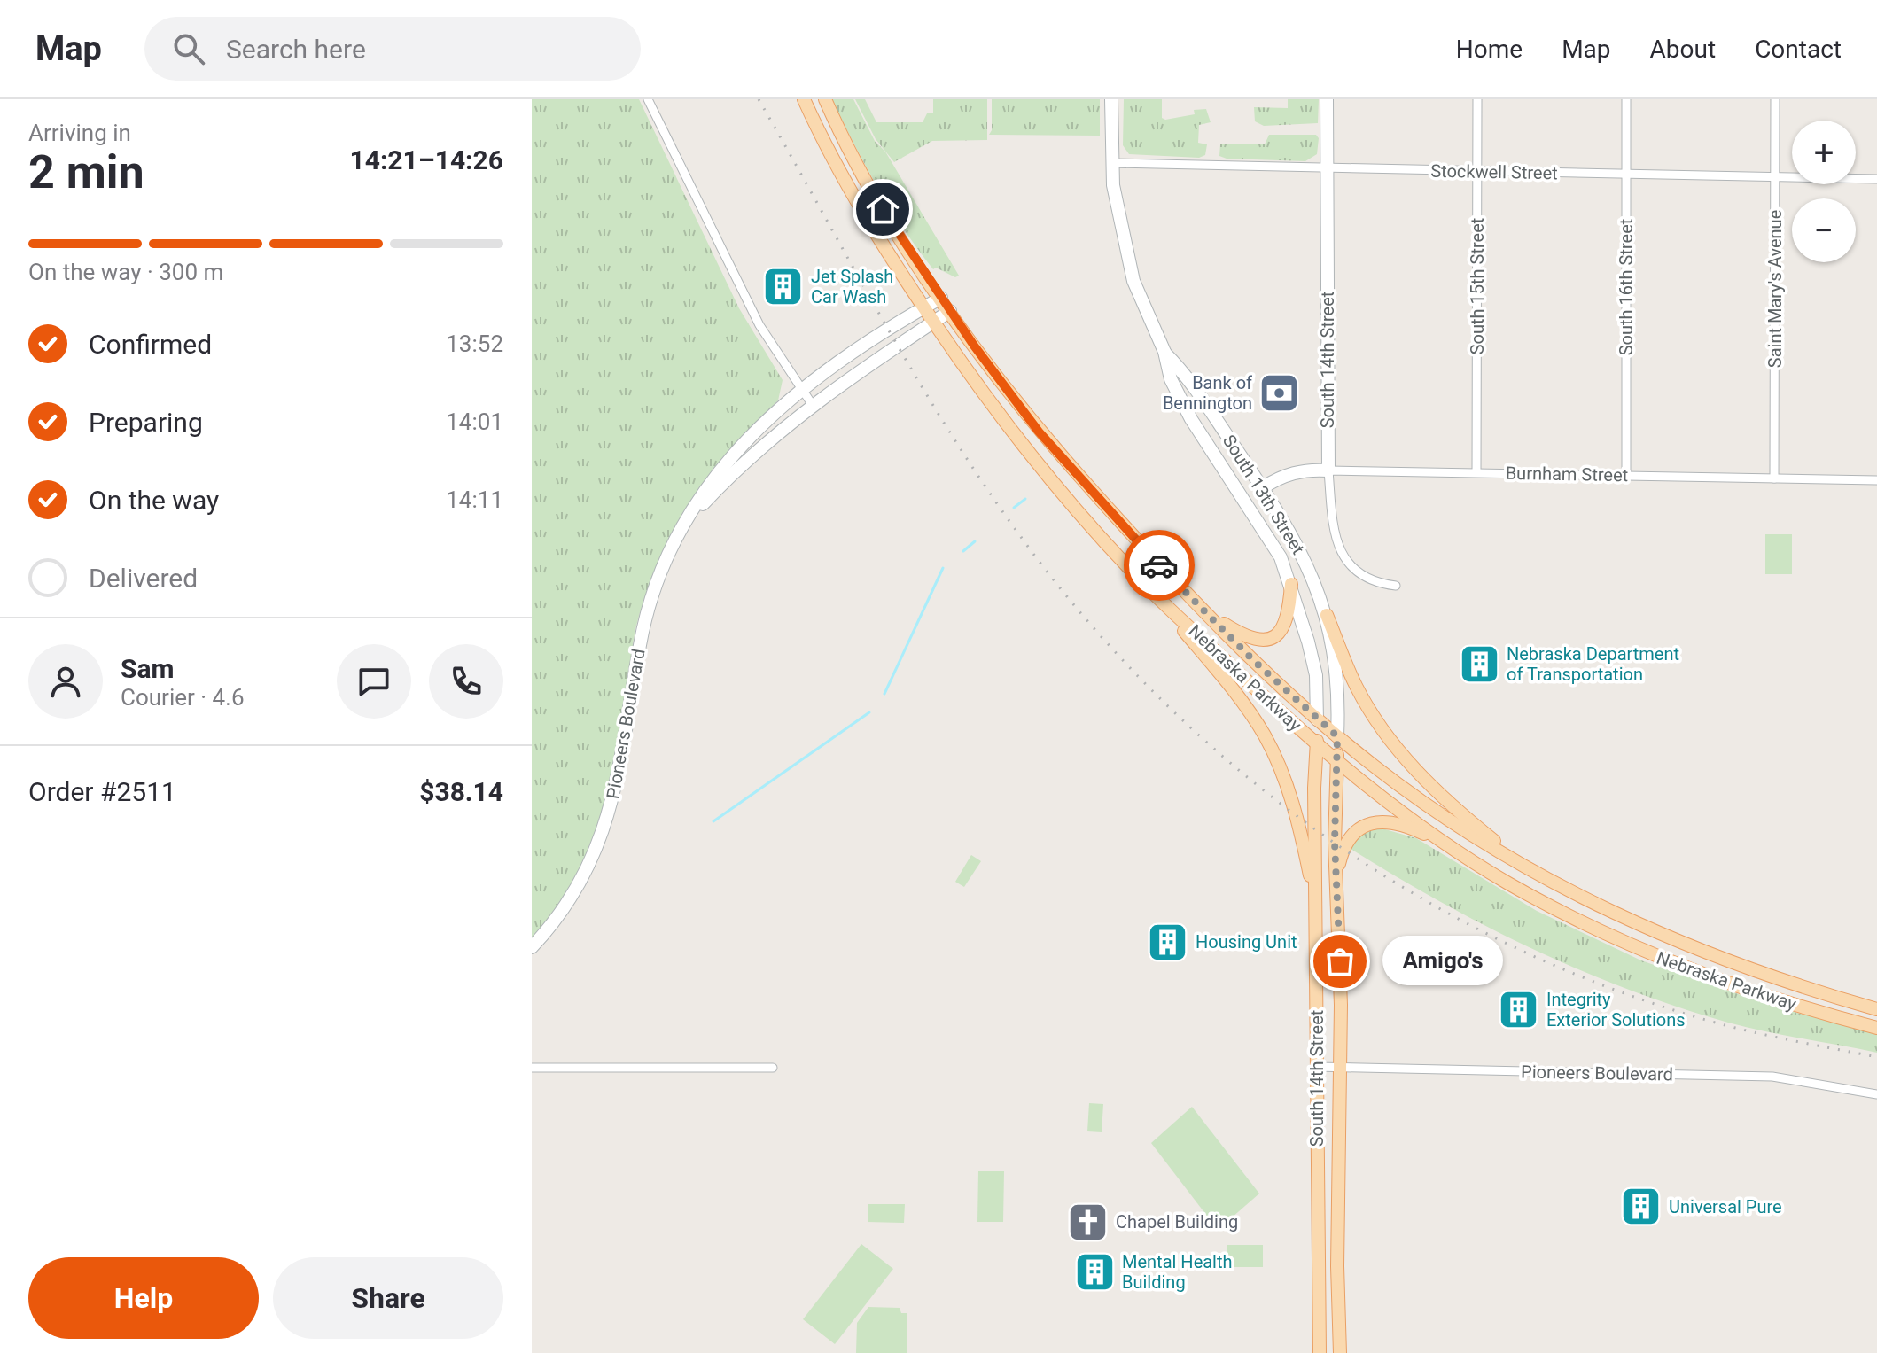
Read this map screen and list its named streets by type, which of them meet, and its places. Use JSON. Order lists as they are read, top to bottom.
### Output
{
  "streets": {
    "main road": [
      "South 14th Street",
      "Burnham Street",
      "South 13th Street",
      "Nebraska Parkway",
      "Pioneers Boulevard"
    ],
    "street": [
      "Stockwell Street",
      "South 15th Street",
      "South 16th Street",
      "Saint Mary's Avenue"
    ]
  },
  "crossings": [
    ["Stockwell Street", "South 15th Street"],
    ["Stockwell Street", "South 16th Street"],
    ["Stockwell Street", "Saint Mary's Avenue"],
    ["Stockwell Street", "South 14th Street"],
    ["Stockwell Street", "South 13th Street"],
    ["South 15th Street", "Burnham Street"],
    ["South 16th Street", "Burnham Street"],
    ["Saint Mary's Avenue", "Burnham Street"],
    ["South 14th Street", "Burnham Street"],
    ["South 14th Street", "South 13th Street"],
    ["South 14th Street", "Nebraska Parkway"],
    ["South 14th Street", "Pioneers Boulevard"],
    ["Burnham Street", "South 13th Street"],
    ["South 13th Street", "Nebraska Parkway"],
    ["Nebraska Parkway", "Pioneers Boulevard"]
  ],
  "places": {
    "building": [
      "Jet Splash Car Wash",
      "Nebraska Department of Transportation",
      "Housing Unit",
      "Integrity Exterior Solutions",
      "Universal Pure",
      "Mental Health Building"
    ],
    "bank": ["Bank of Bennington"],
    "other": ["Amigo's"],
    "church": ["Chapel Building"]
  },
  "page": {
    "header": "Map",
    "search": "Search here",
    "nav": [
      "Home",
      "Map",
      "About",
      "Contact"
    ],
    "heading": ["2 min", "Arriving in", "14:21–14:26"],
    "panel": [
      "Sam",
      "Courier · 4.6",
      "Order #2511",
      "$38.14"
    ],
    "map_buttons": ["+", "−"],
    "bar": "On the way · 300 m",
    "list": [
      ["Confirmed", "13:52"],
      ["Preparing", "14:01"],
      ["On the way", "14:11"],
      "Delivered"
    ],
    "bubble": "Amigo's",
    "buttons": ["Help", "Share"]
  }
}
